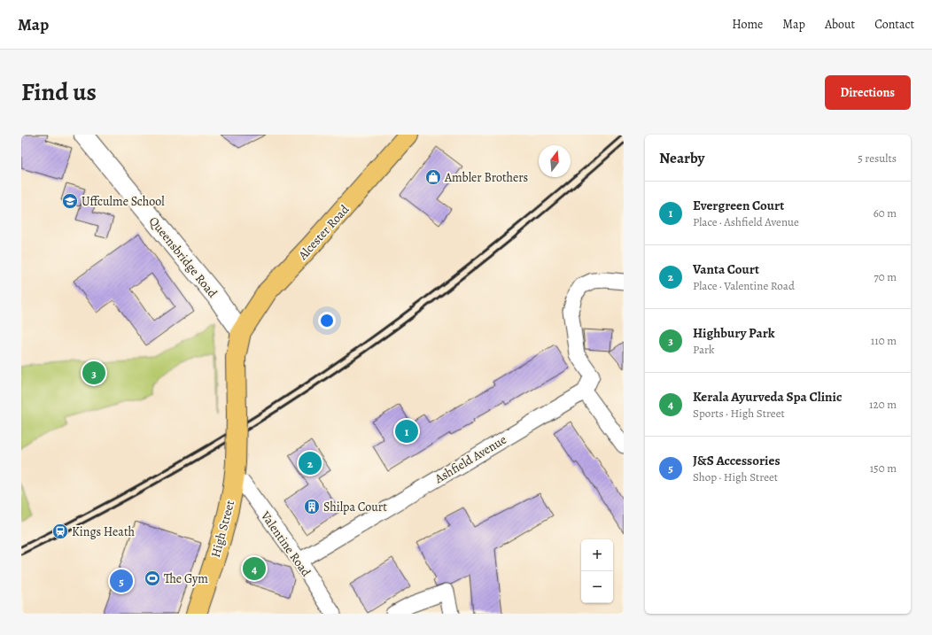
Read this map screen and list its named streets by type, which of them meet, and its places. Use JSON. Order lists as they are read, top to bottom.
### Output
{
  "streets": {
    "highway": ["Alcester Road", "High Street"],
    "street": ["Queensbridge Road", "Ashfield Avenue", "Valentine Road"]
  },
  "crossings": [
    ["Alcester Road", "Queensbridge Road"],
    ["Alcester Road", "High Street"],
    ["Queensbridge Road", "High Street"],
    ["Ashfield Avenue", "Valentine Road"],
    ["High Street", "Valentine Road"]
  ],
  "places": {
    "shop": ["Ambler Brothers"],
    "school or university": ["Uffculme School"],
    "building": ["Shilpa Court"],
    "station": ["Kings Heath"],
    "sports": ["The Gym"]
  },
  "north": "top",
  "page": {
    "header": "Map",
    "nav": [
      "Home",
      "Map",
      "About",
      "Contact"
    ],
    "title": "Find us",
    "buttons": "Directions",
    "heading": ["Nearby", "5 results"],
    "list": [
      {
        "mark": "1",
        "name": "Evergreen Court",
        "note": "Place · Ashfield Avenue",
        "value": "60 m"
      },
      {
        "mark": "2",
        "name": "Vanta Court",
        "note": "Place · Valentine Road",
        "value": "70 m"
      },
      {
        "mark": "3",
        "name": "Highbury Park",
        "note": "Park",
        "value": "110 m"
      },
      {
        "mark": "4",
        "name": "Kerala Ayurveda Spa Clinic",
        "note": "Sports · High Street",
        "value": "120 m"
      },
      {
        "mark": "5",
        "name": "J&S Accessories",
        "note": "Shop · High Street",
        "value": "150 m"
      }
    ],
    "pins": [
      "3",
      "1",
      "2",
      "4",
      "5"
    ],
    "map_buttons": ["+", "−"]
  }
}
